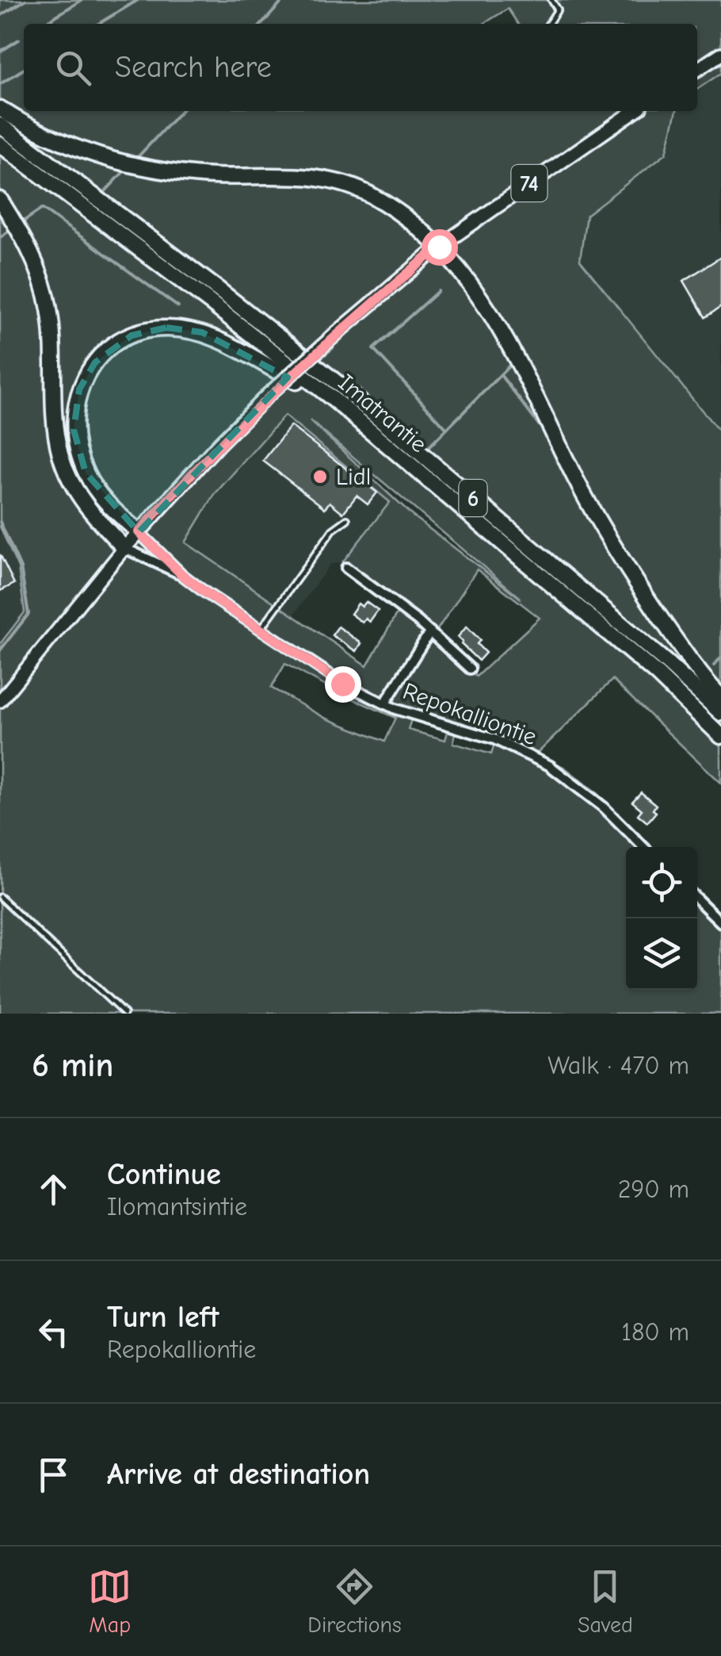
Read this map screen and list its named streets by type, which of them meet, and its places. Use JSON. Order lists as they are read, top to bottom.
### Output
{
  "streets": {
    "highway": ["Imatrantie", "6"],
    "main road": ["74"],
    "street": ["Repokalliontie"]
  },
  "crossings": [
    ["74", "Repokalliontie"]
  ],
  "places": ["Lidl"],
  "page": {
    "search": "Search here",
    "heading": ["6 min", "Walk · 470 m"],
    "list": [
      ["Continue", "Ilomantsintie", "290 m"],
      ["Turn left", "Repokalliontie", "180 m"],
      "Arrive at destination"
    ],
    "nav": ["Map", "Directions", "Saved"]
  }
}
